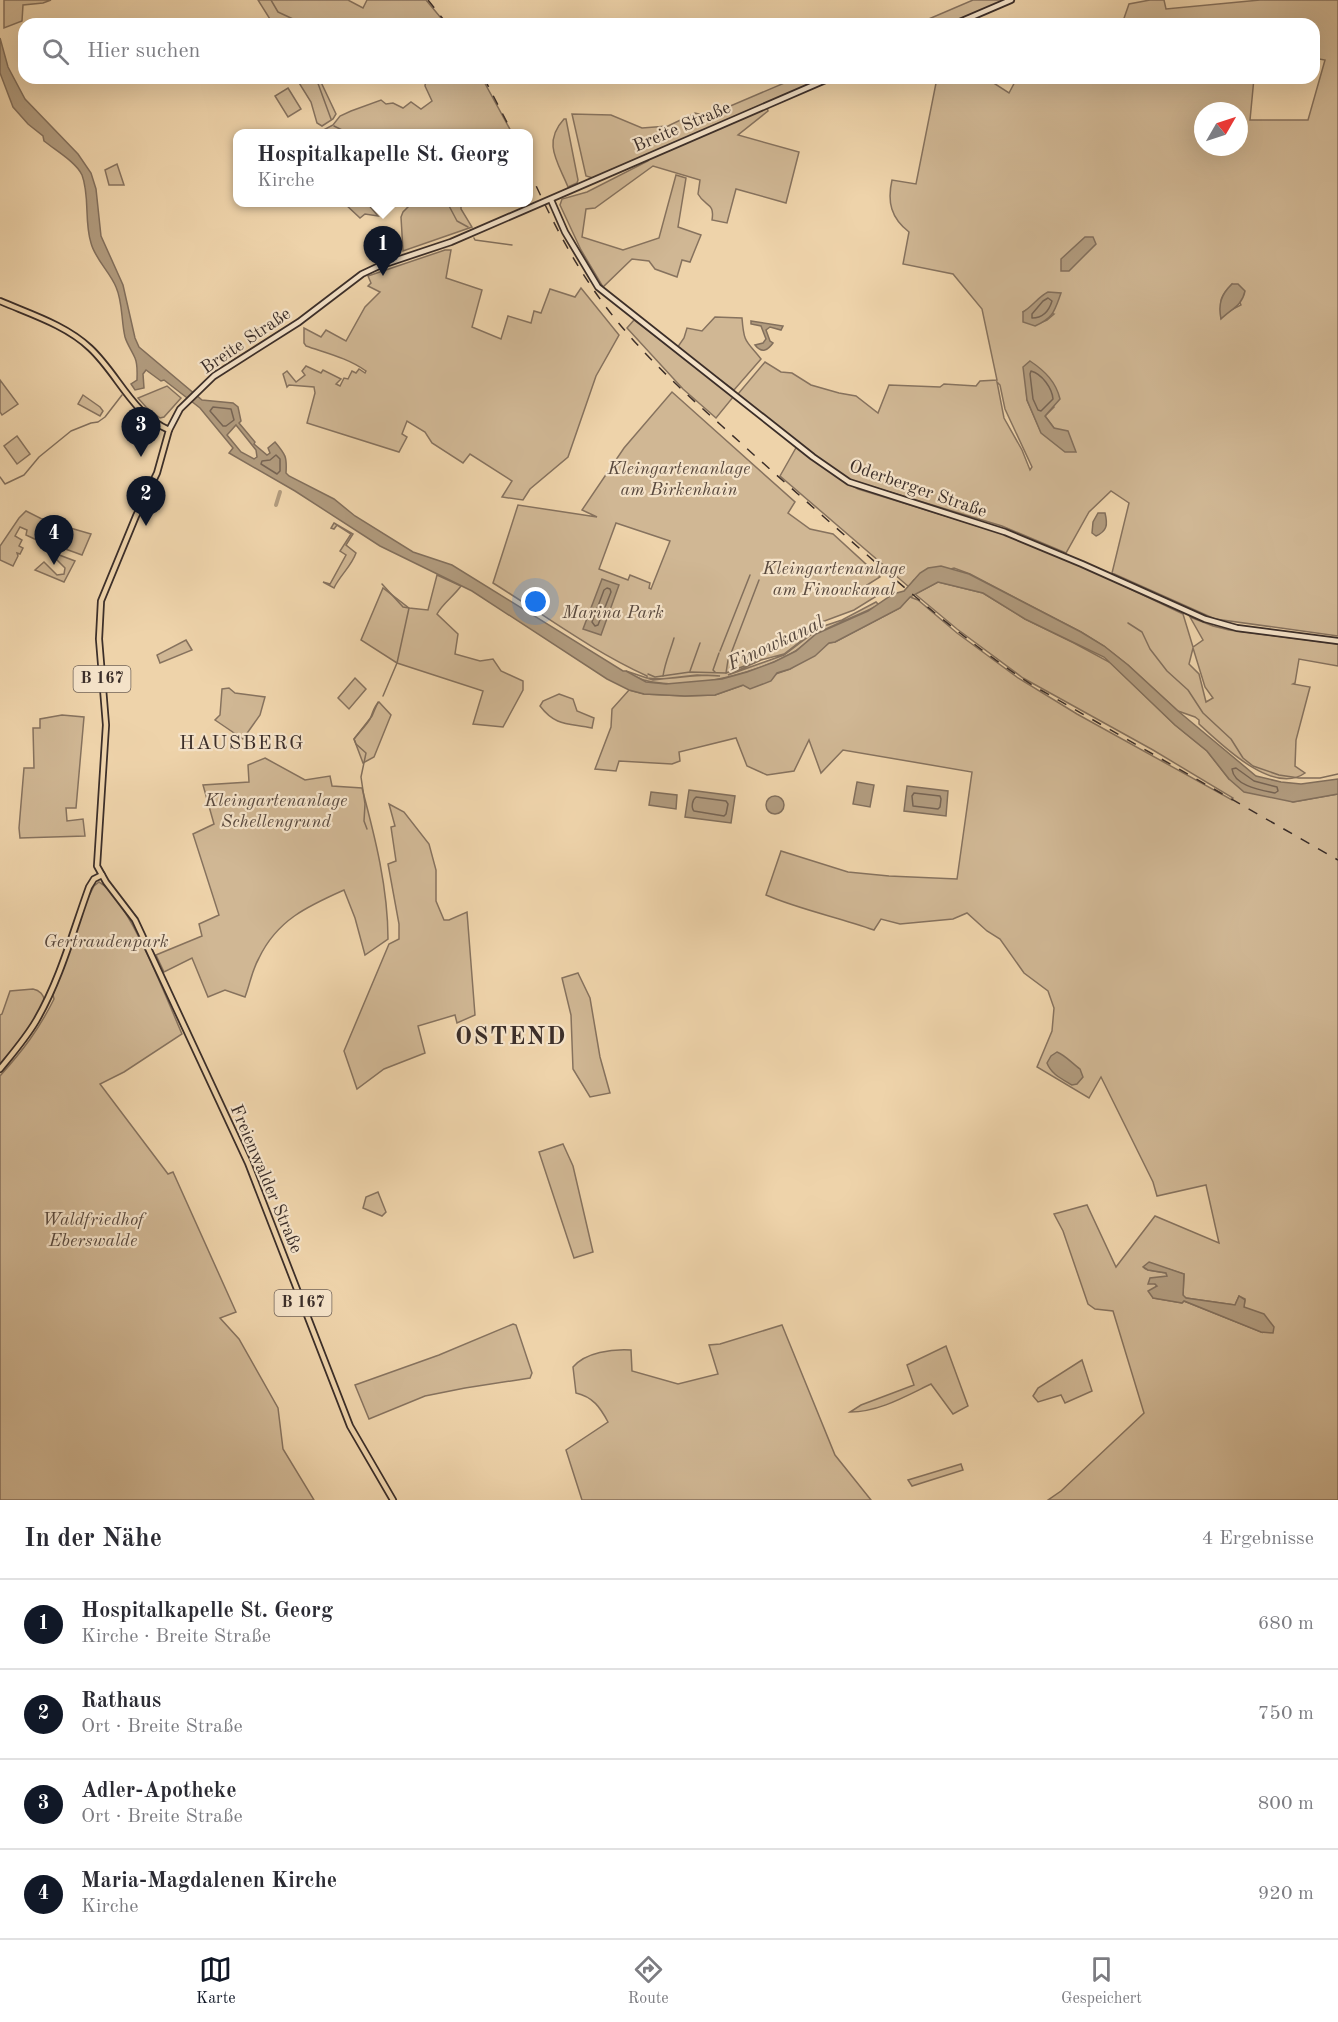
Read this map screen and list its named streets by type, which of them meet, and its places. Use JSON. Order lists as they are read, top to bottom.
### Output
{
  "streets": {
    "main road": [
      "Breite Straße",
      "Oderberger Straße",
      "B 167",
      "Freienwalder Straße"
    ]
  },
  "crossings": [
    ["Breite Straße", "Oderberger Straße"],
    ["Breite Straße", "Freienwalder Straße"]
  ],
  "districts": ["HAUSBERG", "OSTEND"],
  "water": ["Finowkanal"],
  "parks": [
    "Kleingartenanlage am Birkenhain",
    "Kleingartenanlage am Finowkanal",
    "Marina Park",
    "Kleingartenanlage Schellengrund",
    "Gertraudenpark",
    "Waldfriedhof Eberswalde"
  ],
  "north": "top right",
  "page": {
    "search": "Hier suchen",
    "popup": ["Hospitalkapelle St. Georg", "Kirche"],
    "pins": [
      "1",
      "3",
      "2",
      "4"
    ],
    "heading": ["In der Nähe", "4 Ergebnisse"],
    "list": [
      {
        "mark": "1",
        "name": "Hospitalkapelle St. Georg",
        "note": "Kirche · Breite Straße",
        "value": "680 m"
      },
      {
        "mark": "2",
        "name": "Rathaus",
        "note": "Ort · Breite Straße",
        "value": "750 m"
      },
      {
        "mark": "3",
        "name": "Adler-Apotheke",
        "note": "Ort · Breite Straße",
        "value": "800 m"
      },
      {
        "mark": "4",
        "name": "Maria-Magdalenen Kirche",
        "note": "Kirche",
        "value": "920 m"
      }
    ],
    "nav": ["Karte", "Route", "Gespeichert"]
  }
}
